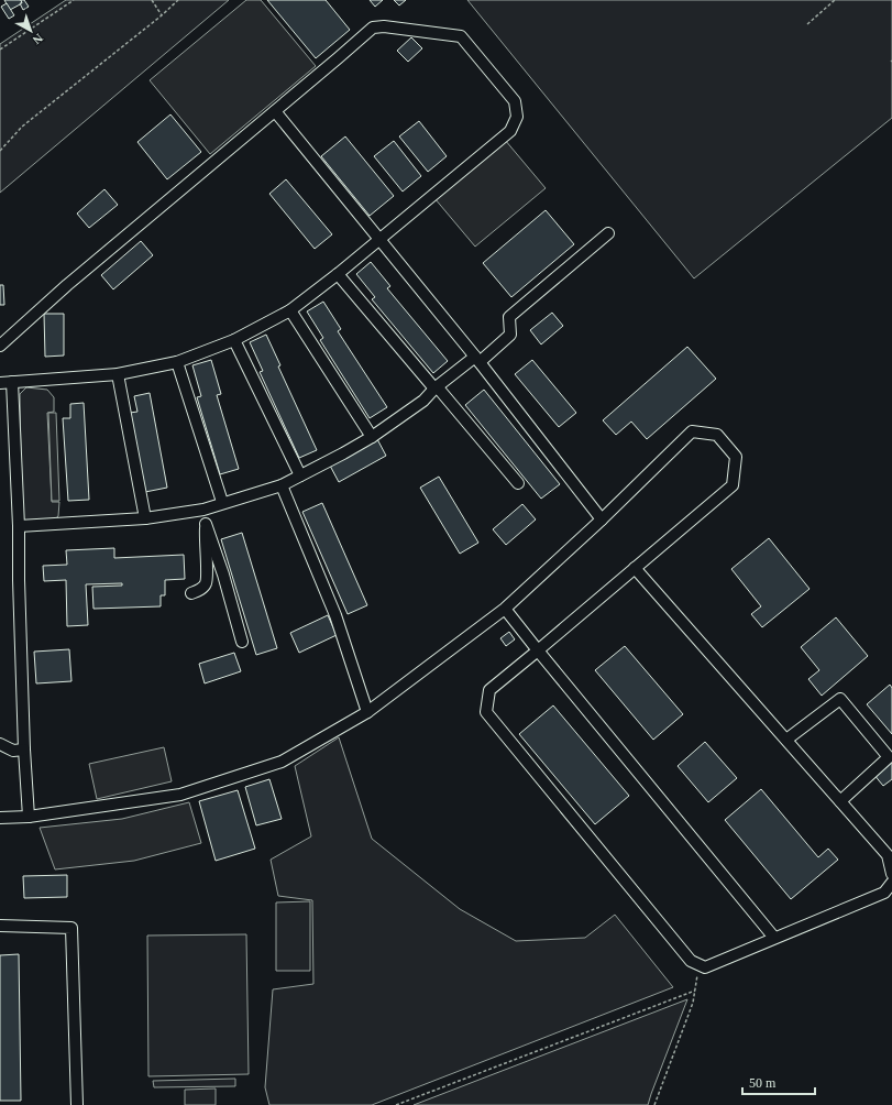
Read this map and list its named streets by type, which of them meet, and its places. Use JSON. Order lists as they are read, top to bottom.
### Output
{
  "scale_bar": "50 m",
  "north": "bottom right"
}
